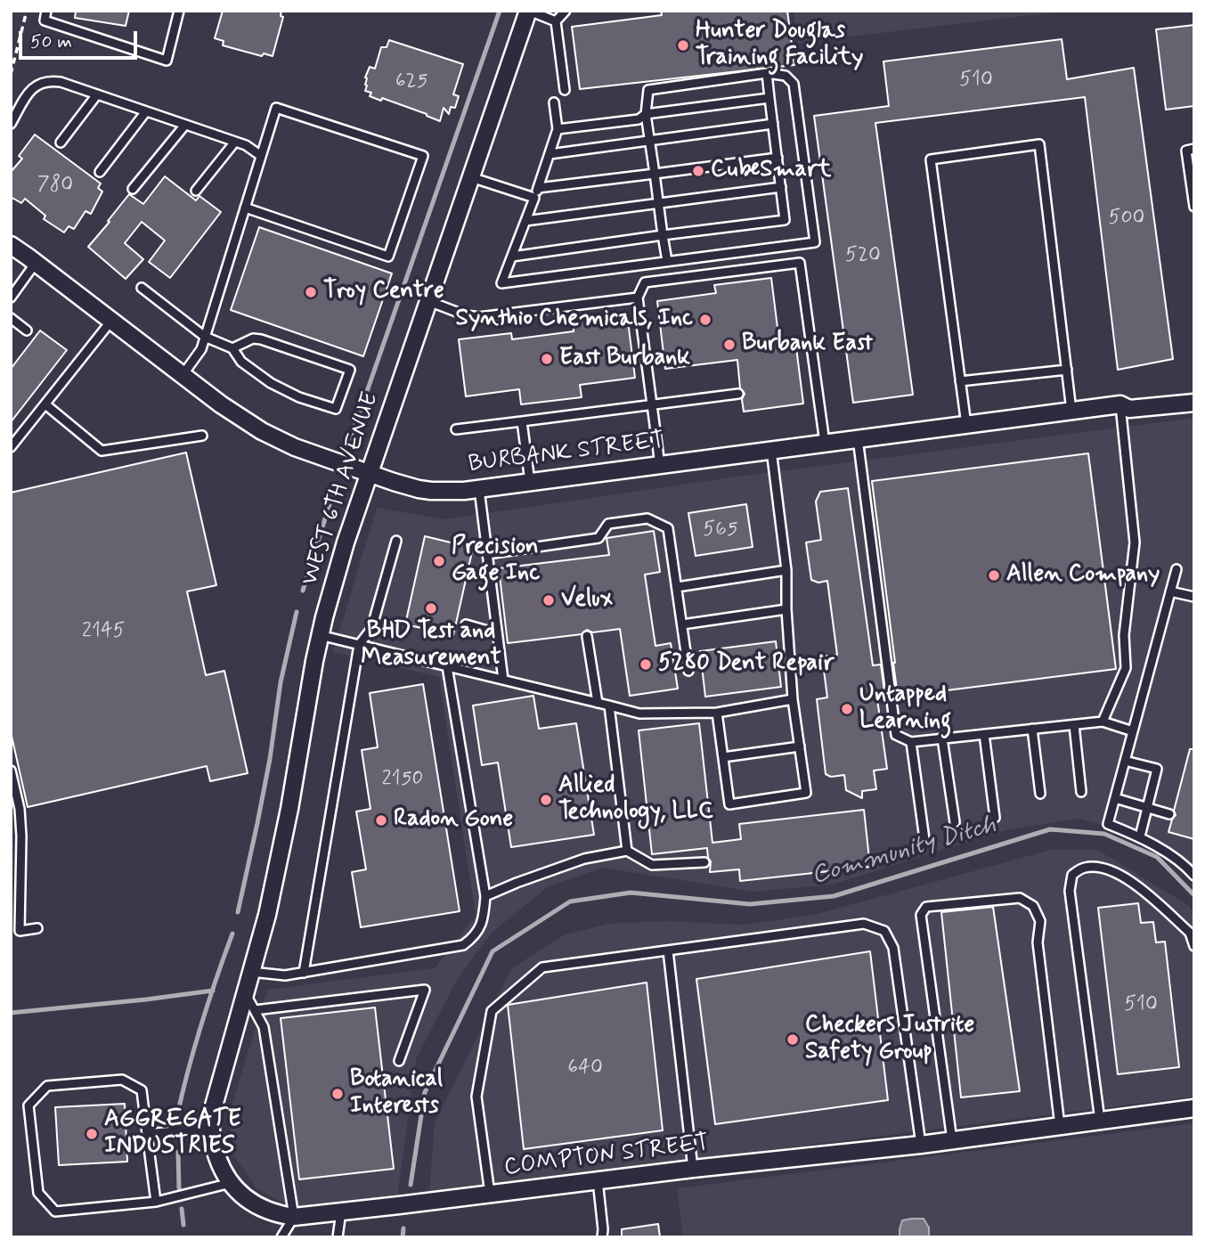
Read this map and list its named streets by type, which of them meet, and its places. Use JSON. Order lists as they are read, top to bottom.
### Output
{
  "streets": {
    "street": ["BURBANK STREET", "WEST 6TH AVENUE", "COMPTON STREET"]
  },
  "crossings": [
    ["BURBANK STREET", "WEST 6TH AVENUE"],
    ["WEST 6TH AVENUE", "COMPTON STREET"]
  ],
  "water": ["Community Ditch"],
  "places": [
    "Hunter Douglas Training Facility",
    "CubeSmart",
    "Troy Centre",
    "Synthio Chemicals, Inc",
    "Burbank East",
    "East Burbank",
    "Precision Gage Inc",
    "Allen Company",
    "Velux",
    "BHD Test and Measurement",
    "5280 Dent Repair",
    "Untapped Learning",
    "Allied Technology, LLC",
    "Radon Gone",
    "Checkers Justrite Safety Group",
    "Botanical Interests",
    "AGGREGATE INDUSTRIES"
  ],
  "house_numbers": [
    "510",
    "625",
    "780",
    "500",
    "520",
    "565",
    "2145",
    "2150",
    "510",
    "640"
  ],
  "scale_bar": "50 m"
}
